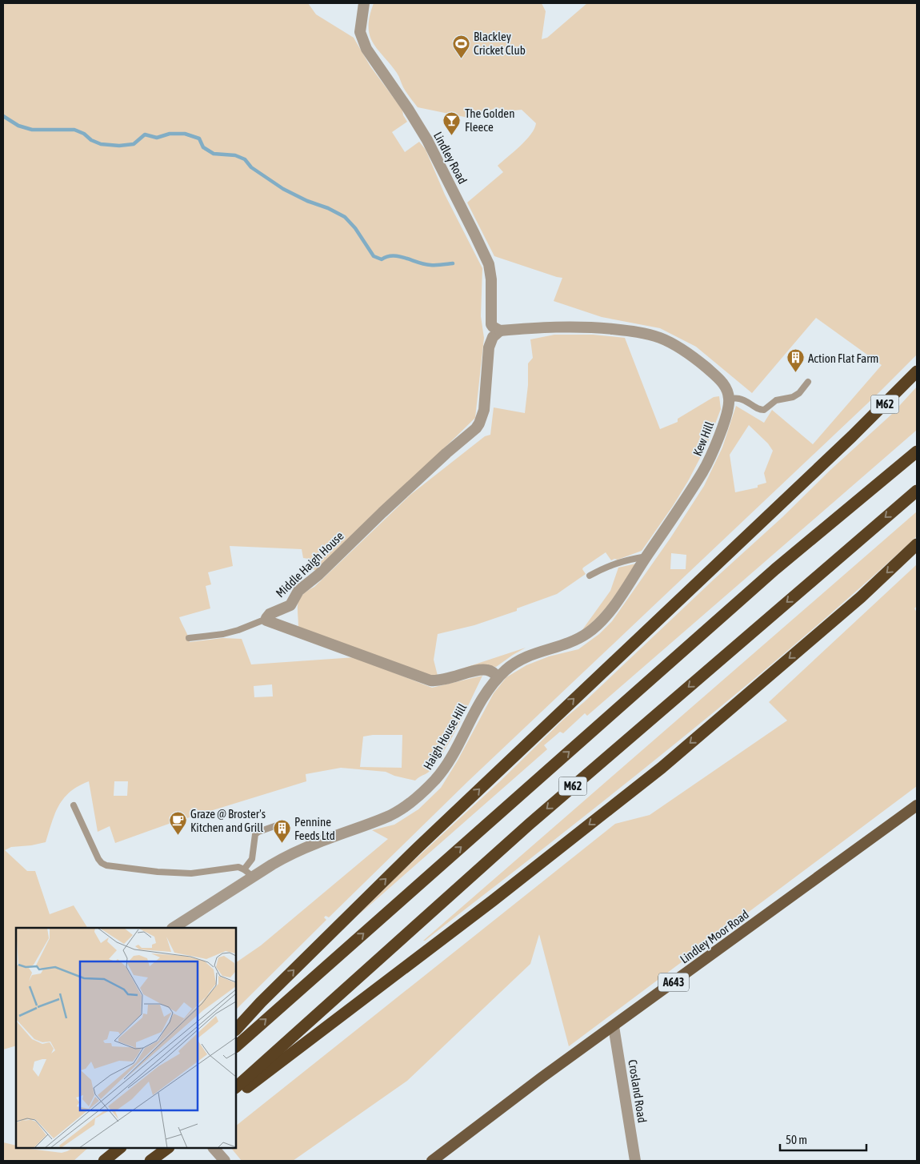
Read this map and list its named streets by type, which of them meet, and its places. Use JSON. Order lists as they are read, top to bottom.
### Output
{
  "streets": {
    "highway": ["M62"],
    "main road": ["Lindley Moor Road", "A643"],
    "street": [
      "Lindley Road",
      "Kew Hill",
      "Middle Haigh House",
      "Haigh House Hill",
      "Crosland Road"
    ]
  },
  "crossings": [
    ["Lindley Road", "Middle Haigh House"],
    ["Kew Hill", "Haigh House Hill"],
    ["Lindley Moor Road", "Crosland Road"]
  ],
  "places": {
    "sports": ["Blackley Cricket Club"],
    "bar": ["The Golden Fleece"],
    "building": ["Action Flat Farm", "Pennine Feeds Ltd"],
    "cafe": ["Graze @ Broster's Kitchen and Grill"]
  },
  "scale_bar": "50 m"
}
